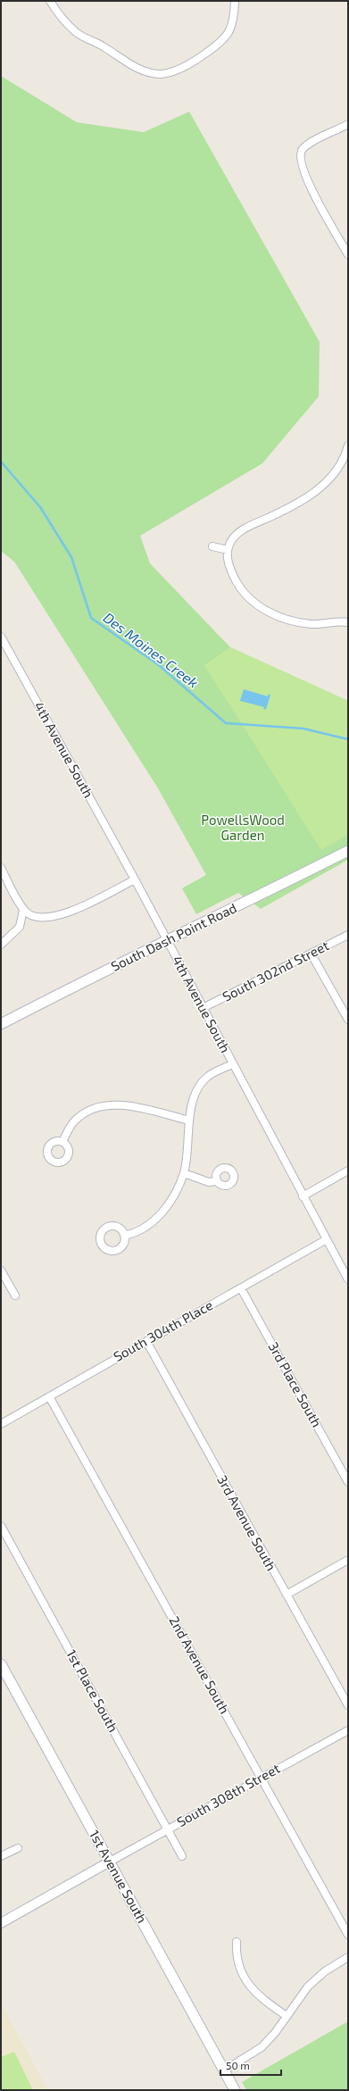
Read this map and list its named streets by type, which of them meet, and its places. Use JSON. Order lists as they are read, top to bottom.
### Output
{
  "streets": {
    "main road": ["South Dash Point Road", "1st Avenue South"],
    "street": [
      "4th Avenue South",
      "South 302nd Street",
      "South 304th Place",
      "3rd Place South",
      "3rd Avenue South",
      "2nd Avenue South",
      "1st Place South",
      "South 308th Street"
    ]
  },
  "crossings": [
    ["4th Avenue South", "South Dash Point Road"],
    ["4th Avenue South", "South 302nd Street"],
    ["4th Avenue South", "South 304th Place"],
    ["South 304th Place", "3rd Place South"],
    ["South 304th Place", "3rd Avenue South"],
    ["South 304th Place", "2nd Avenue South"],
    ["2nd Avenue South", "South 308th Street"],
    ["1st Place South", "South 308th Street"],
    ["South 308th Street", "1st Avenue South"]
  ],
  "water": ["Des Moines Creek"],
  "parks": ["PowellsWood Garden"],
  "scale_bar": "50 m"
}
